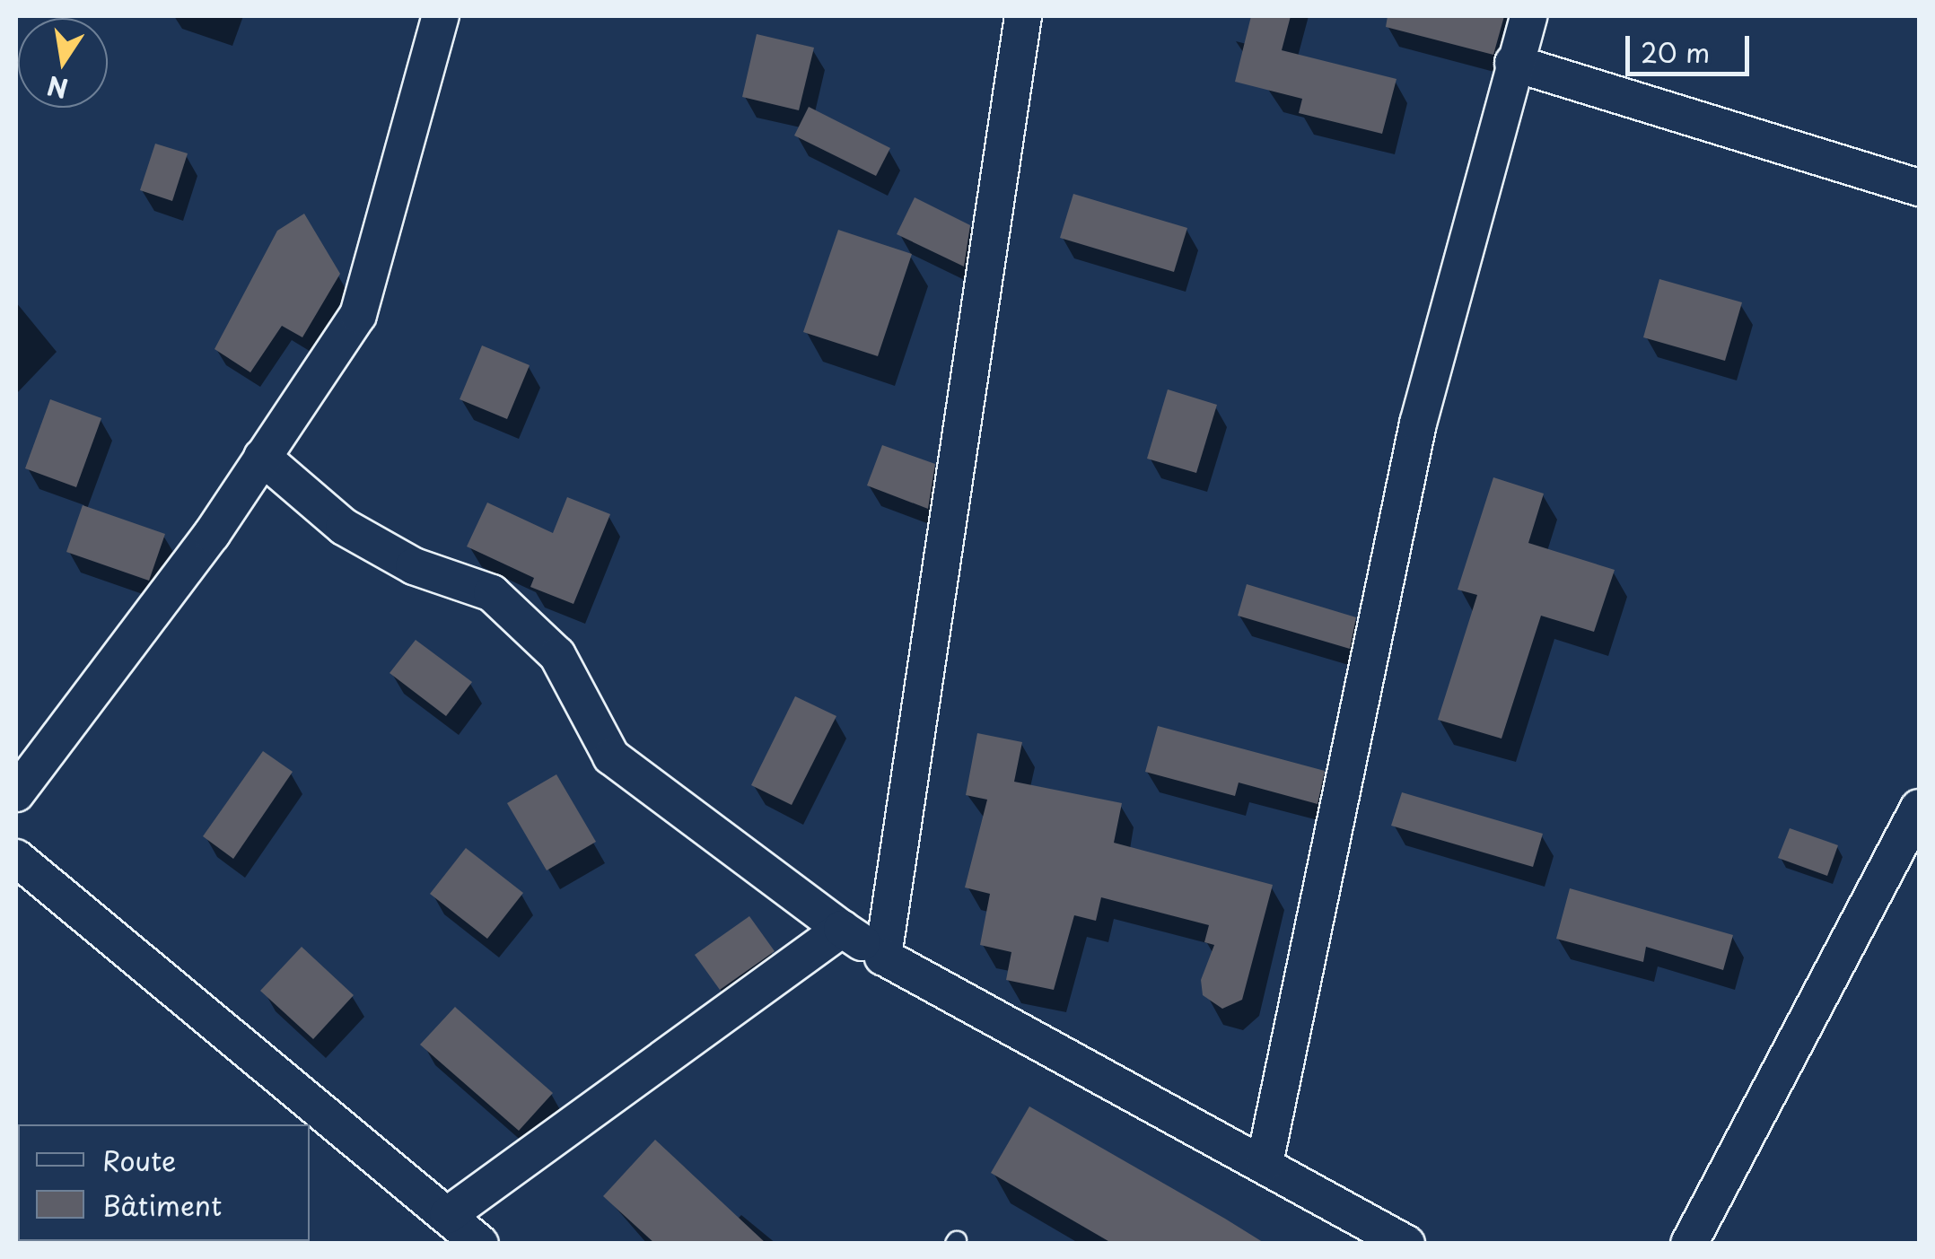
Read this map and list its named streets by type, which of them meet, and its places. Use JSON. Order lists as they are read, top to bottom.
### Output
{
  "legend": ["Route", "Bâtiment"],
  "scale_bar": "20 m",
  "north": "bottom"
}
